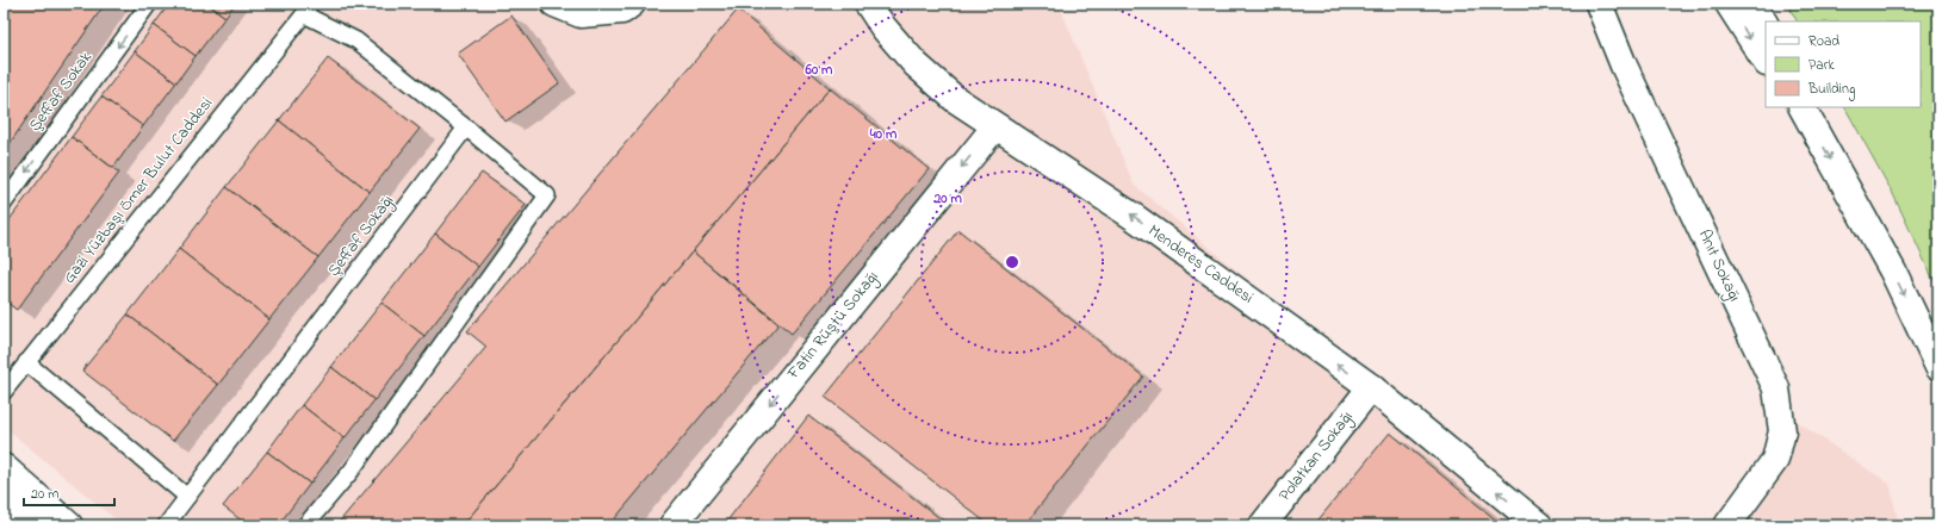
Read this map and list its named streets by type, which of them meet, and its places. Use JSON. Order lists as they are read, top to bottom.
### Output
{
  "streets": {
    "main road": [
      "Menderes Caddesi",
      "Anıt Sokağı",
      "Fatin Rüştü Sokağı",
      "Polatkan Sokağı"
    ],
    "lane": ["Şeffaf Sokak", "Gazi Yüzbaşı Ömer Bulut Caddesi", "Şeffaf Sokağı"]
  },
  "crossings": [
    ["Menderes Caddesi", "Fatin Rüştü Sokağı"],
    ["Menderes Caddesi", "Polatkan Sokağı"]
  ],
  "one_way": ["Şeffaf Sokak", "Menderes Caddesi", "Fatin Rüştü Sokağı"],
  "legend": ["Road", "Park", "Building"],
  "scale_bar": "20 m",
  "rings": ["60 m", "40 m", "20 m"]
}
